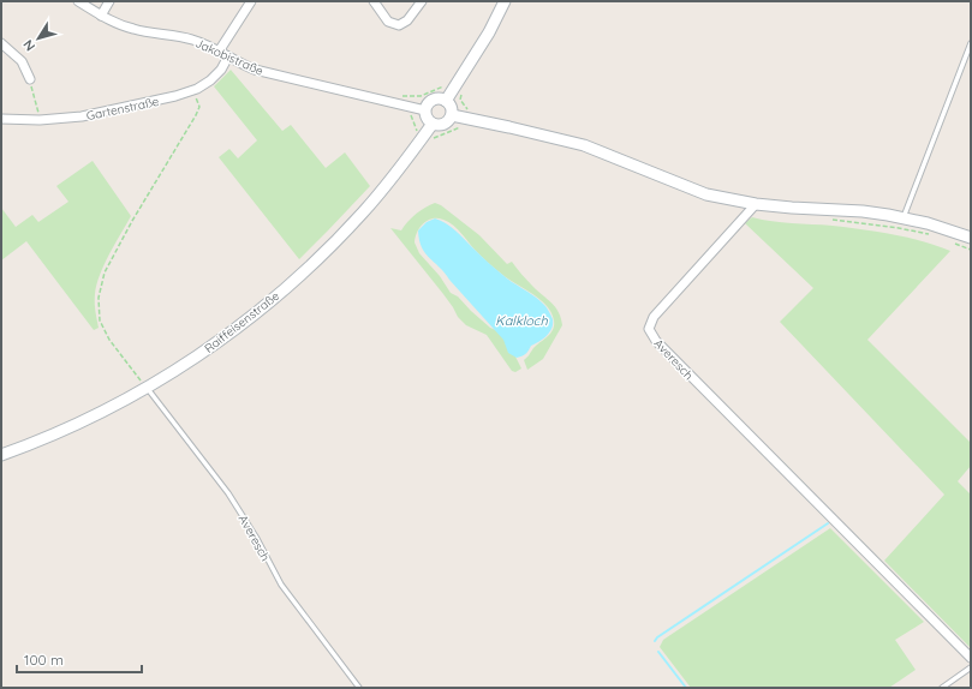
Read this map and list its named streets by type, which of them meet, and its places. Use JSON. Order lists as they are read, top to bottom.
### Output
{
  "streets": {
    "street": [
      "Jakobistraße",
      "Gartenstraße",
      "Raiffeisenstraße",
      "Averesch"
    ]
  },
  "crossings": [
    ["Jakobistraße", "Gartenstraße"],
    ["Jakobistraße", "Raiffeisenstraße"],
    ["Raiffeisenstraße", "Averesch"]
  ],
  "water": ["Kalkloch"],
  "scale_bar": "100 m",
  "north": "bottom left"
}
